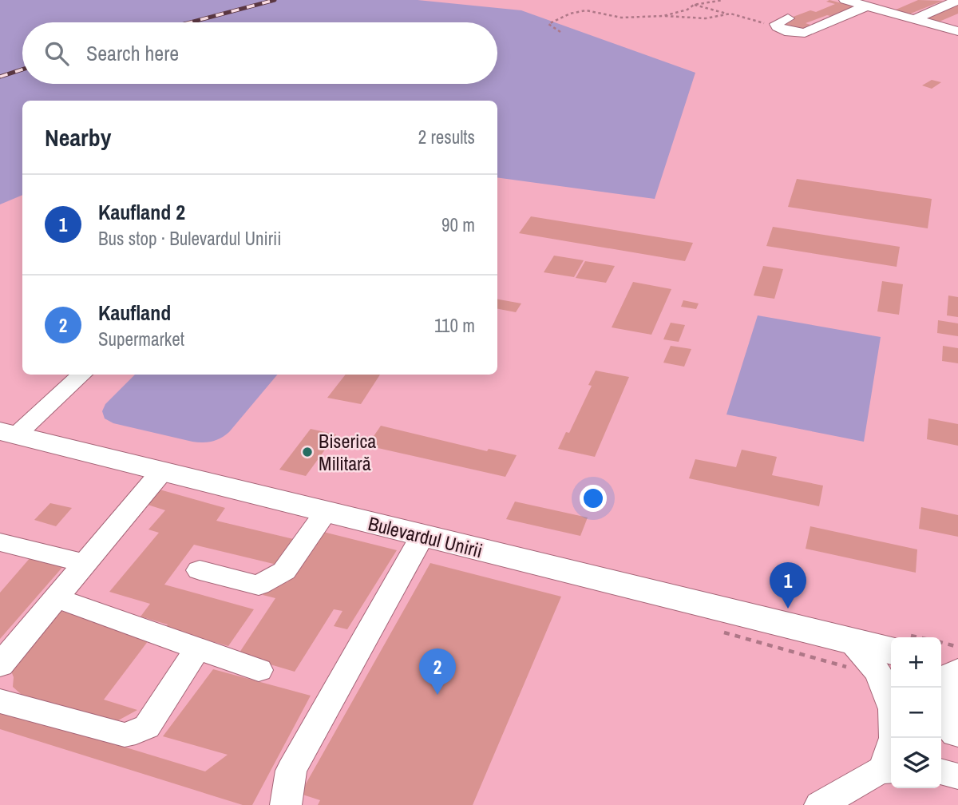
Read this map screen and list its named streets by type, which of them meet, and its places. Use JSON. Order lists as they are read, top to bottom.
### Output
{
  "streets": {
    "main road": ["Bulevardul Unirii"]
  },
  "places": ["Biserica Militară"],
  "page": {
    "search": "Search here",
    "heading": ["Nearby", "2 results"],
    "list": [
      {
        "mark": "1",
        "name": "Kaufland 2",
        "note": "Bus stop · Bulevardul Unirii",
        "value": "90 m"
      },
      {
        "mark": "2",
        "name": "Kaufland",
        "note": "Supermarket",
        "value": "110 m"
      }
    ],
    "pins": ["1", "2"],
    "map_buttons": ["+", "−"]
  }
}
